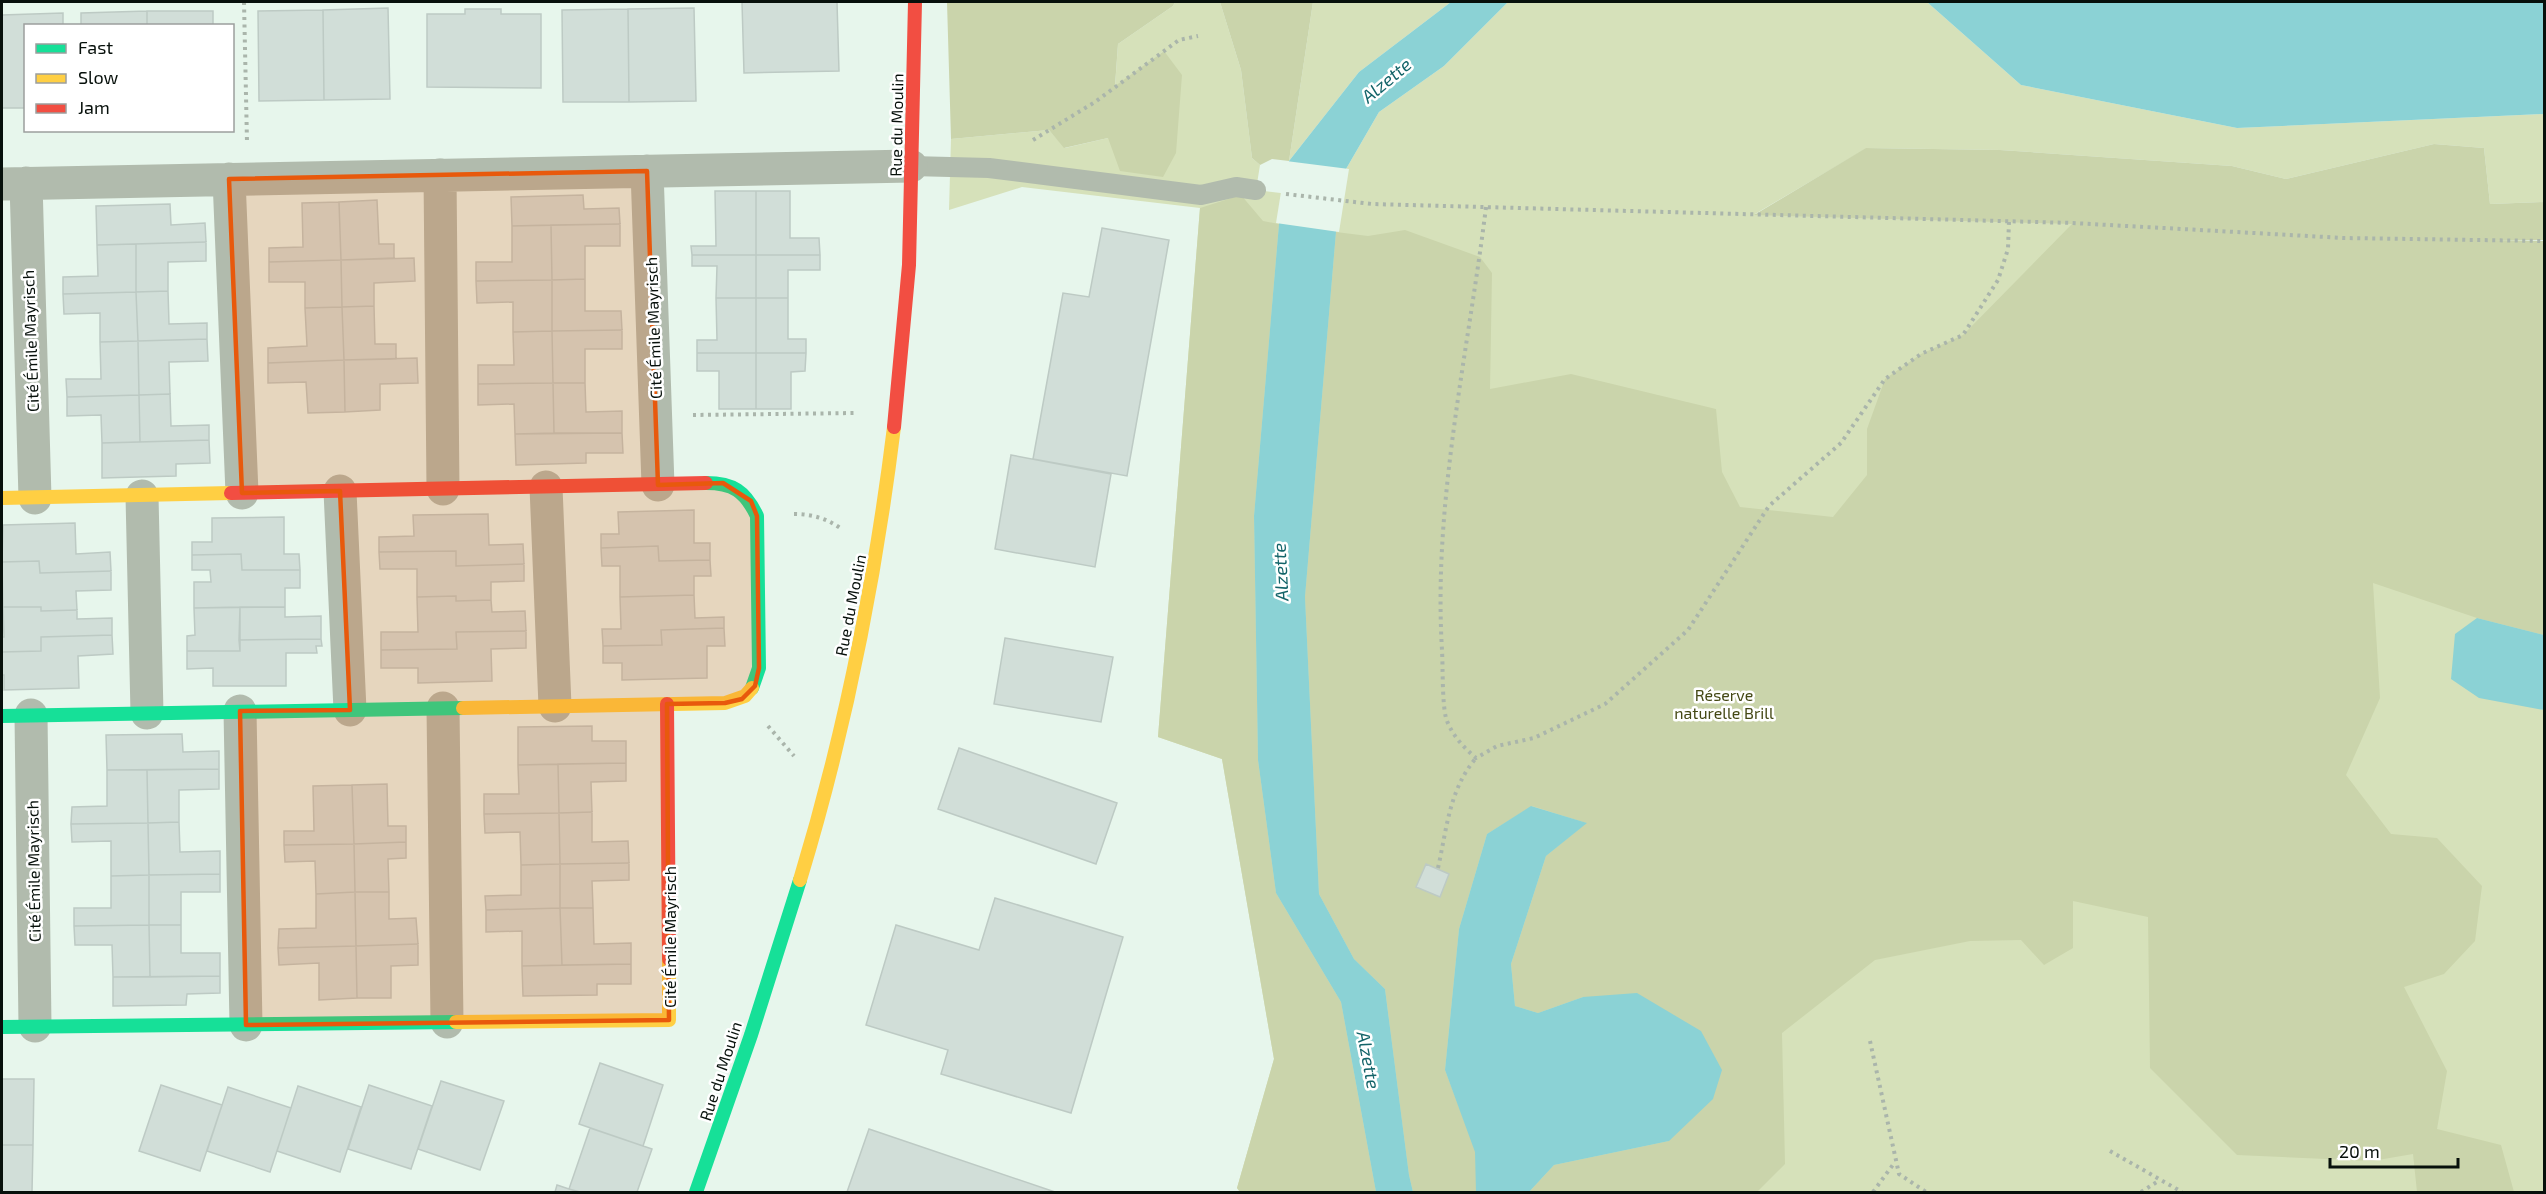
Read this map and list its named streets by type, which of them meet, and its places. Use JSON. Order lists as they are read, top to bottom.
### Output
{
  "streets": {
    "street": ["Rue du Moulin", "Cité Émile Mayrisch"]
  },
  "crossings": [
    ["Rue du Moulin", "Cité Émile Mayrisch"]
  ],
  "water": ["Alzette"],
  "parks": ["Réserve naturelle Brill"],
  "legend": ["Fast", "Slow", "Jam"],
  "scale_bar": "20 m"
}
